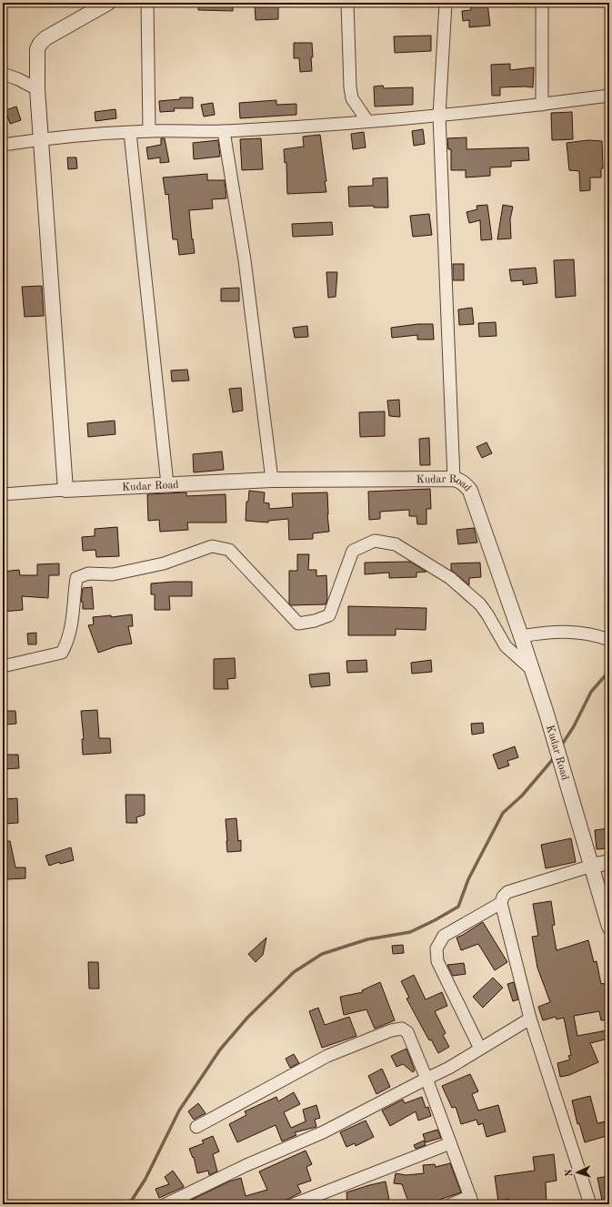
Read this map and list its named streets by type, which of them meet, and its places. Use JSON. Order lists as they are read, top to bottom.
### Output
{
  "streets": {
    "street": ["Kudar Road"]
  },
  "north": "left"
}
